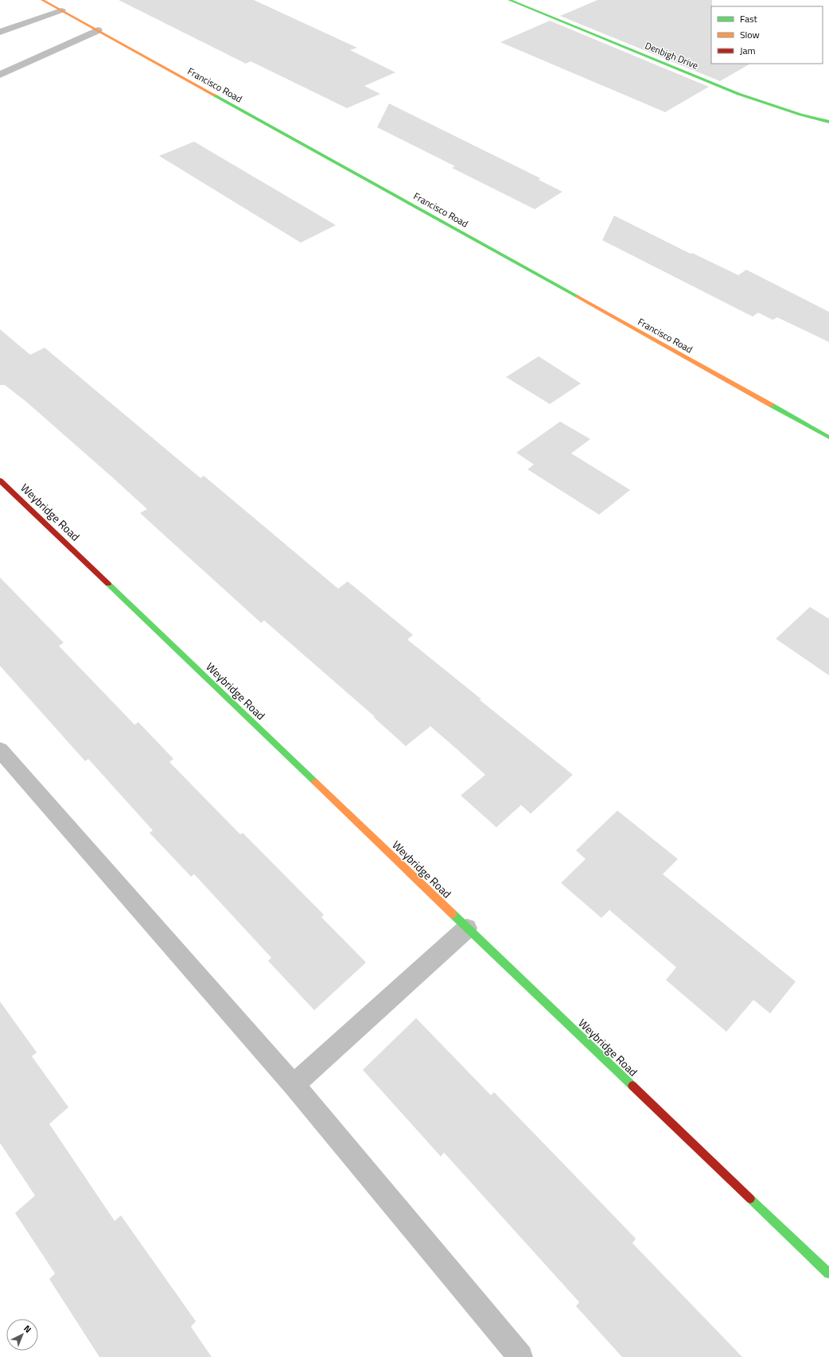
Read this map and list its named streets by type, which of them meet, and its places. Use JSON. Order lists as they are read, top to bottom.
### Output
{
  "streets": {
    "street": ["Denbigh Drive", "Francisco Road", "Weybridge Road"]
  },
  "legend": ["Fast", "Slow", "Jam"],
  "north": "top right"
}
